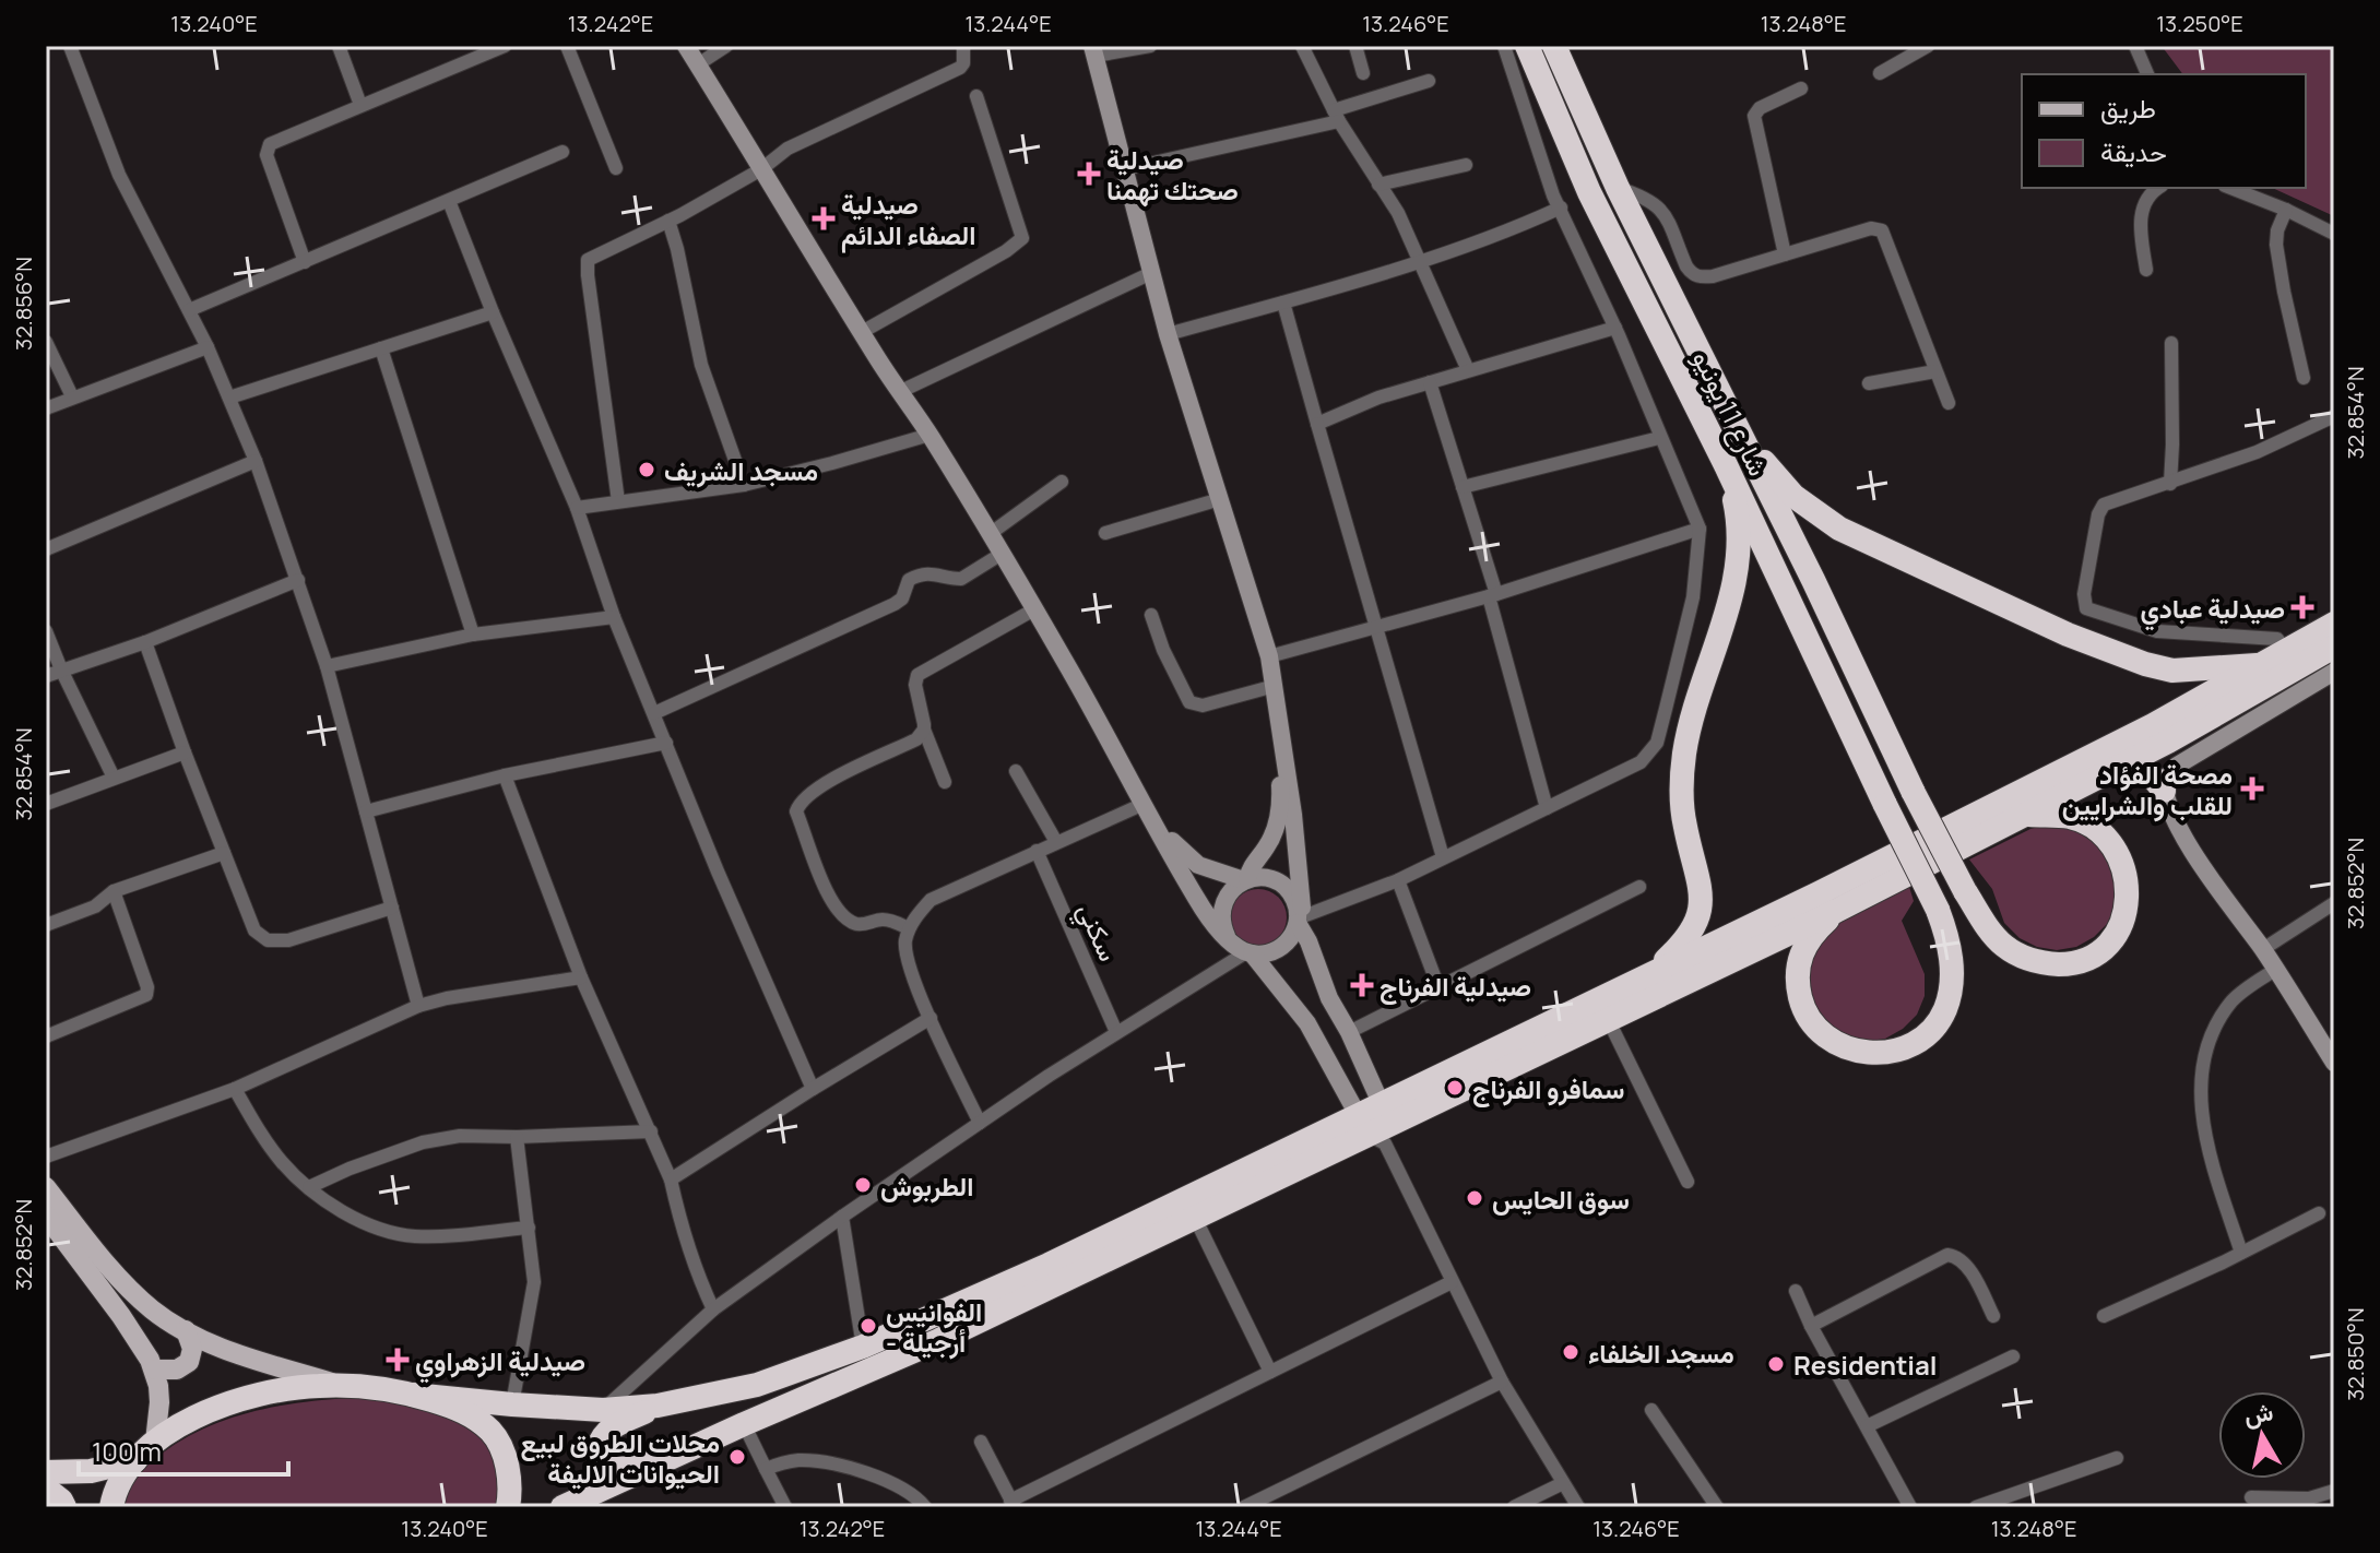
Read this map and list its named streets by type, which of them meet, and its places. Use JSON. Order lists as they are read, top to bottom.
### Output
{
  "streets": {
    "highway": ["شارع 11 يونيو"],
    "street": ["سكني"]
  },
  "places": {
    "health": [
      "صيدلية صحتك تهمنا",
      "صيدلية الصفاء الدائم",
      "صيدلية عبادي",
      "مصحة الفؤاد للقلب والشرايين",
      "صيدلية الفرناج",
      "صيدلية الزهراوي"
    ],
    "other": [
      "مسجد الشريف",
      "سمافرو الفرناج",
      "الطربوش",
      "سوق الحايس",
      "الفوانيس - أرجيلة",
      "مسجد الخلفاء",
      "Residential",
      "محلات الطروق لبيع الحيوانات الاليفة"
    ]
  },
  "legend": ["طريق", "حديقة"],
  "scale_bar": "100 m",
  "north": "top",
  "coordinates": [
    "13.240°E",
    "13.242°E",
    "13.244°E",
    "13.246°E",
    "13.248°E",
    "13.250°E",
    "32.856°N",
    "32.854°N",
    "32.852°N",
    "32.850°N"
  ]
}
